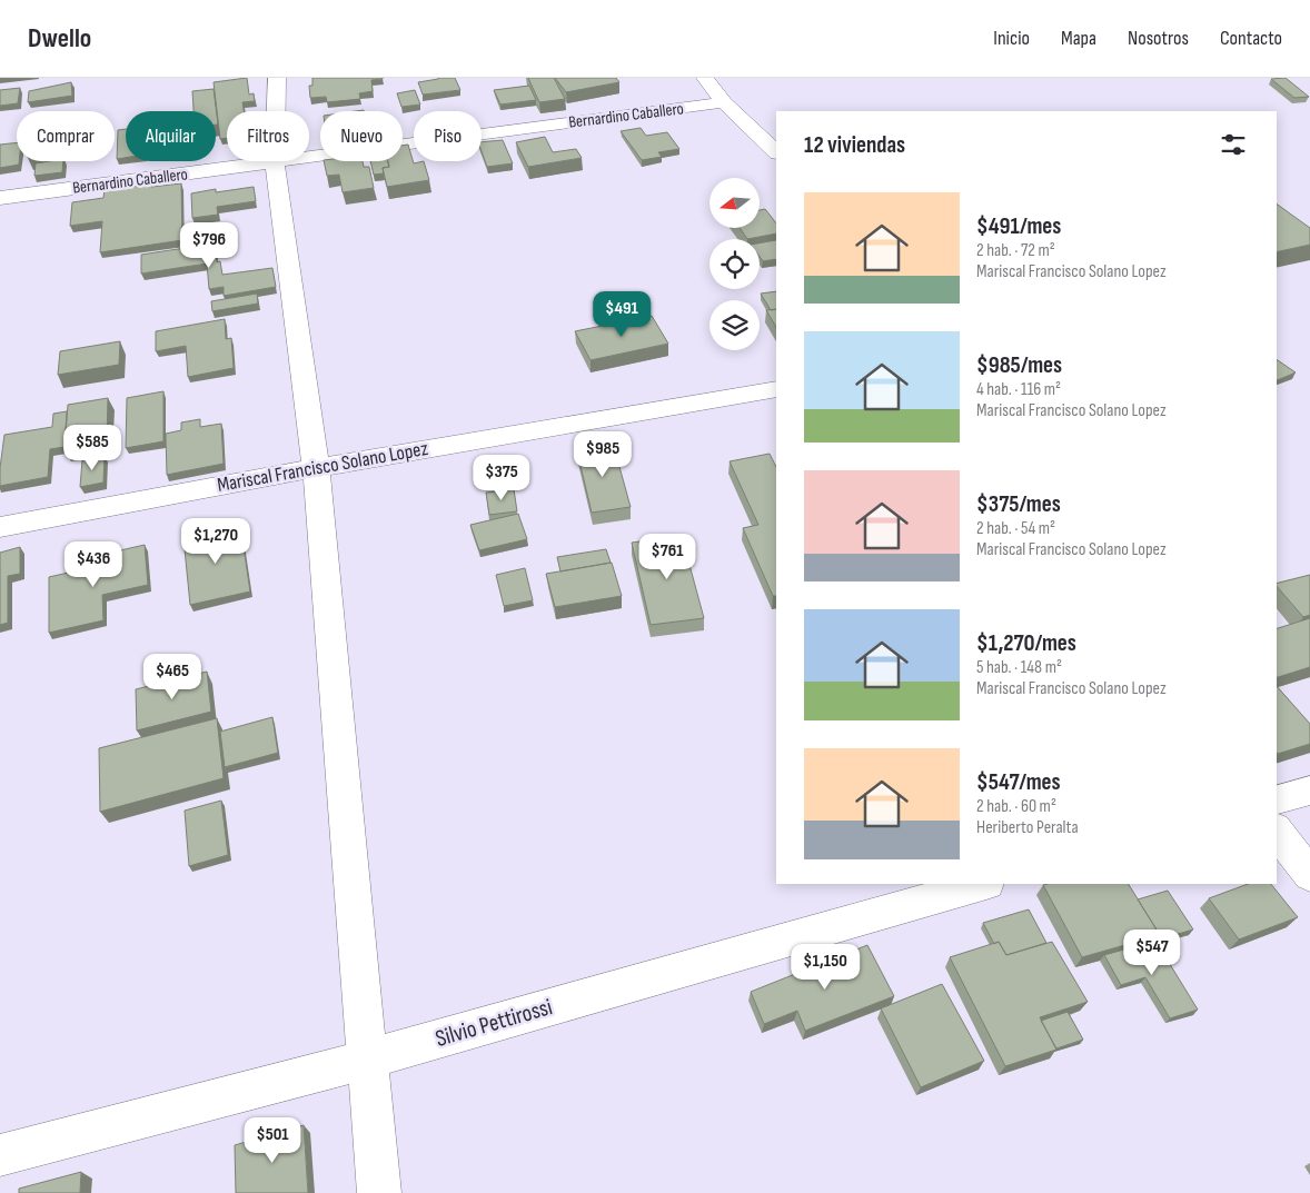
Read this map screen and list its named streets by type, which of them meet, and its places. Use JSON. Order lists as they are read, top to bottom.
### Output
{
  "streets": {
    "street": ["Bernardino Caballero", "Mariscal Francisco Solano Lopez", "Silvio Pettirossi"]
  },
  "north": "left",
  "page": {
    "header": "Dwello",
    "nav": [
      "Inicio",
      "Mapa",
      "Nosotros",
      "Contacto"
    ],
    "chip": [
      "Comprar",
      "Alquilar",
      "Filtros",
      "Nuevo",
      "Piso"
    ],
    "heading": "12 viviendas",
    "list": [
      {
        "name": "$491/mes",
        "note": "2 hab. · 72 m² · Mariscal Francisco Solano Lopez"
      },
      {
        "name": "$985/mes",
        "note": "4 hab. · 116 m² · Mariscal Francisco Solano Lopez"
      },
      {
        "name": "$375/mes",
        "note": "2 hab. · 54 m² · Mariscal Francisco Solano Lopez"
      },
      {
        "name": "$1,270/mes",
        "note": "5 hab. · 148 m² · Mariscal Francisco Solano Lopez"
      },
      {
        "name": "$547/mes",
        "note": "2 hab. · 60 m² · Heriberto Peralta"
      }
    ],
    "price": [
      "$796",
      "$491",
      "$585",
      "$985",
      "$375",
      "$1,270",
      "$761",
      "$436",
      "$465",
      "$547",
      "$1,150",
      "$501"
    ]
  }
}
